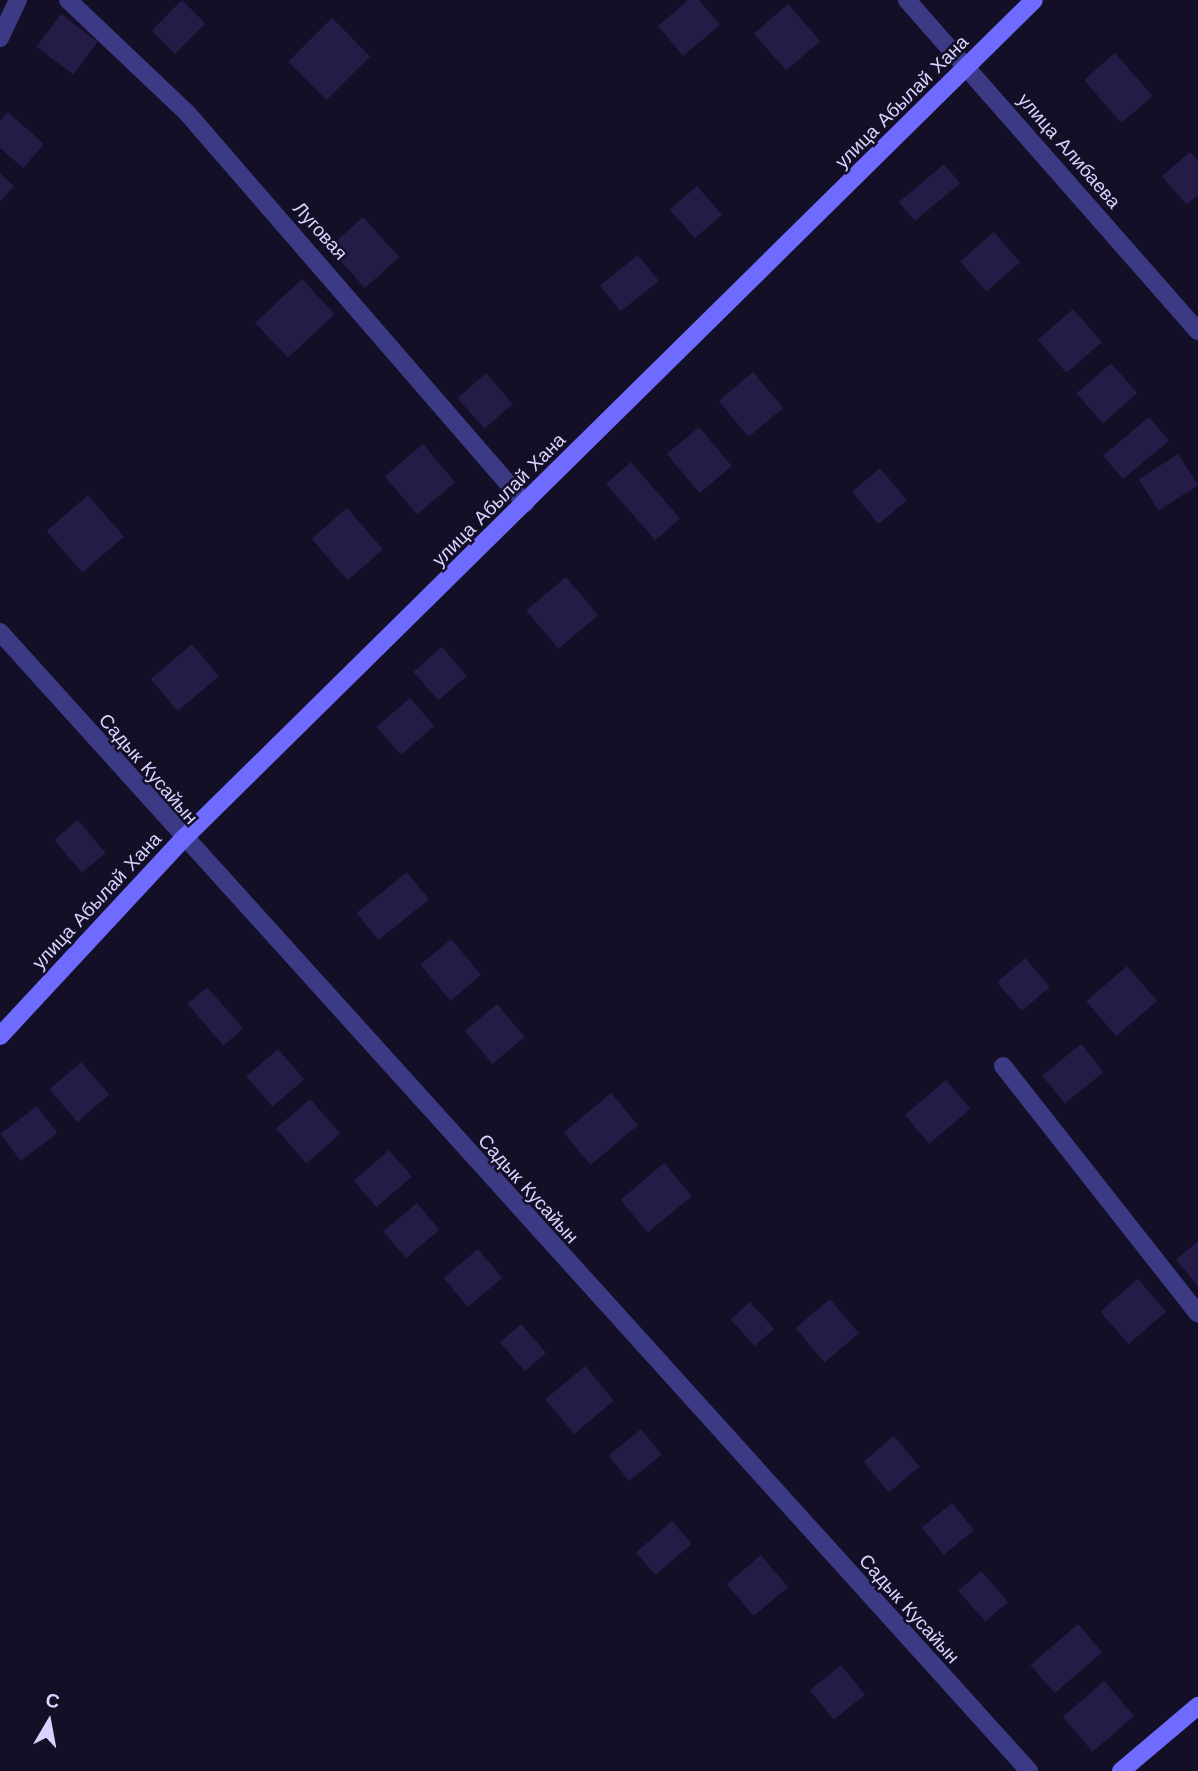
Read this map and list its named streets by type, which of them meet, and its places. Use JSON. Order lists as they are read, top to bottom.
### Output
{
  "streets": {
    "street": [
      "улица Абылай Хана",
      "улица Алибаева",
      "Луговая",
      "Садык Кусайын"
    ]
  },
  "crossings": [
    ["улица Абылай Хана", "улица Алибаева"],
    ["улица Абылай Хана", "Луговая"],
    ["улица Абылай Хана", "Садык Кусайын"]
  ],
  "north": "top"
}
